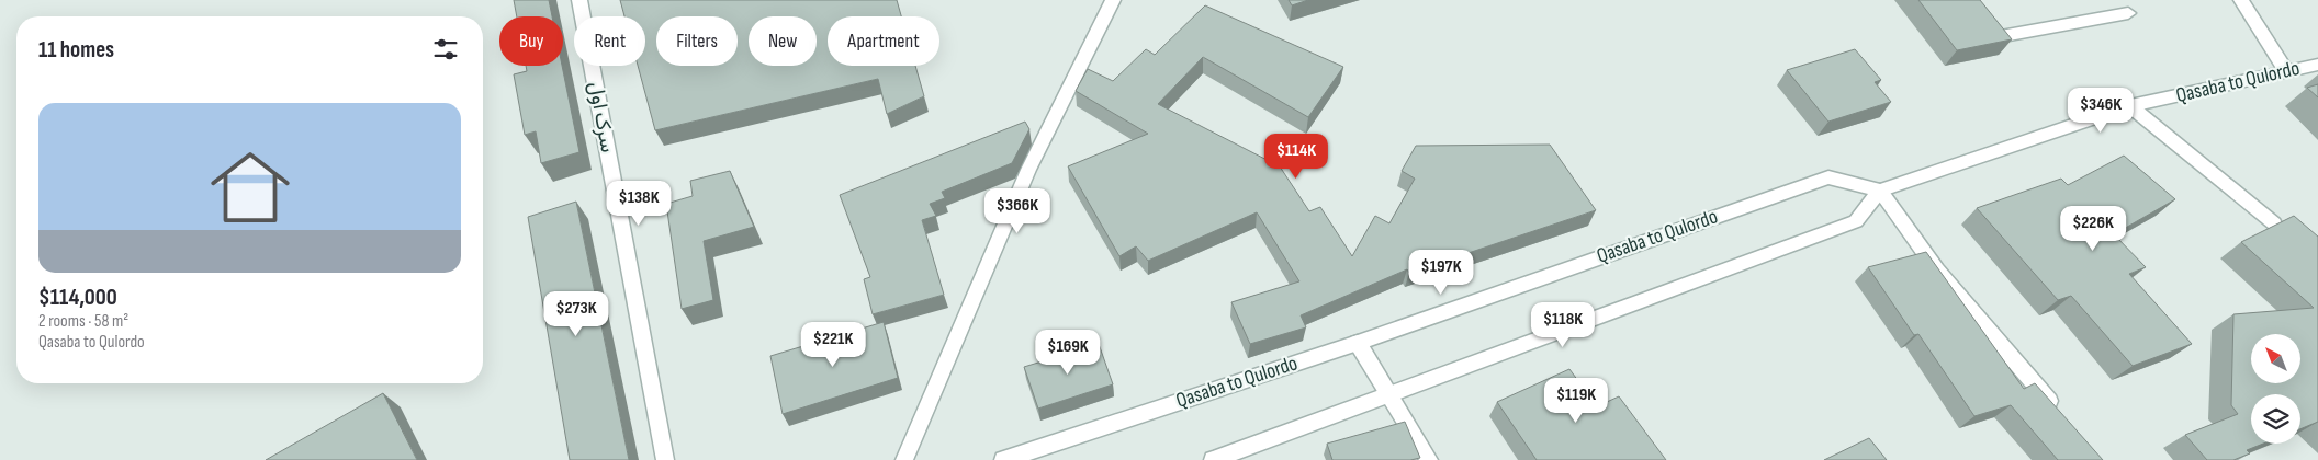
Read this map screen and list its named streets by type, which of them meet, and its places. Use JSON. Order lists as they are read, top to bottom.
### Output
{
  "streets": {
    "street": ["Qasaba to Qulordo", "سرک اول"]
  },
  "north": "top left",
  "page": {
    "chip": [
      "Buy",
      "Rent",
      "Filters",
      "New",
      "Apartment"
    ],
    "heading": "11 homes",
    "list": [
      {
        "name": "$114,000",
        "note": "2 rooms · 58 m² · Qasaba to Qulordo"
      }
    ],
    "price": [
      "$346K",
      "$114K",
      "$138K",
      "$366K",
      "$226K",
      "$197K",
      "$273K",
      "$118K",
      "$221K",
      "$169K",
      "$119K"
    ]
  }
}
